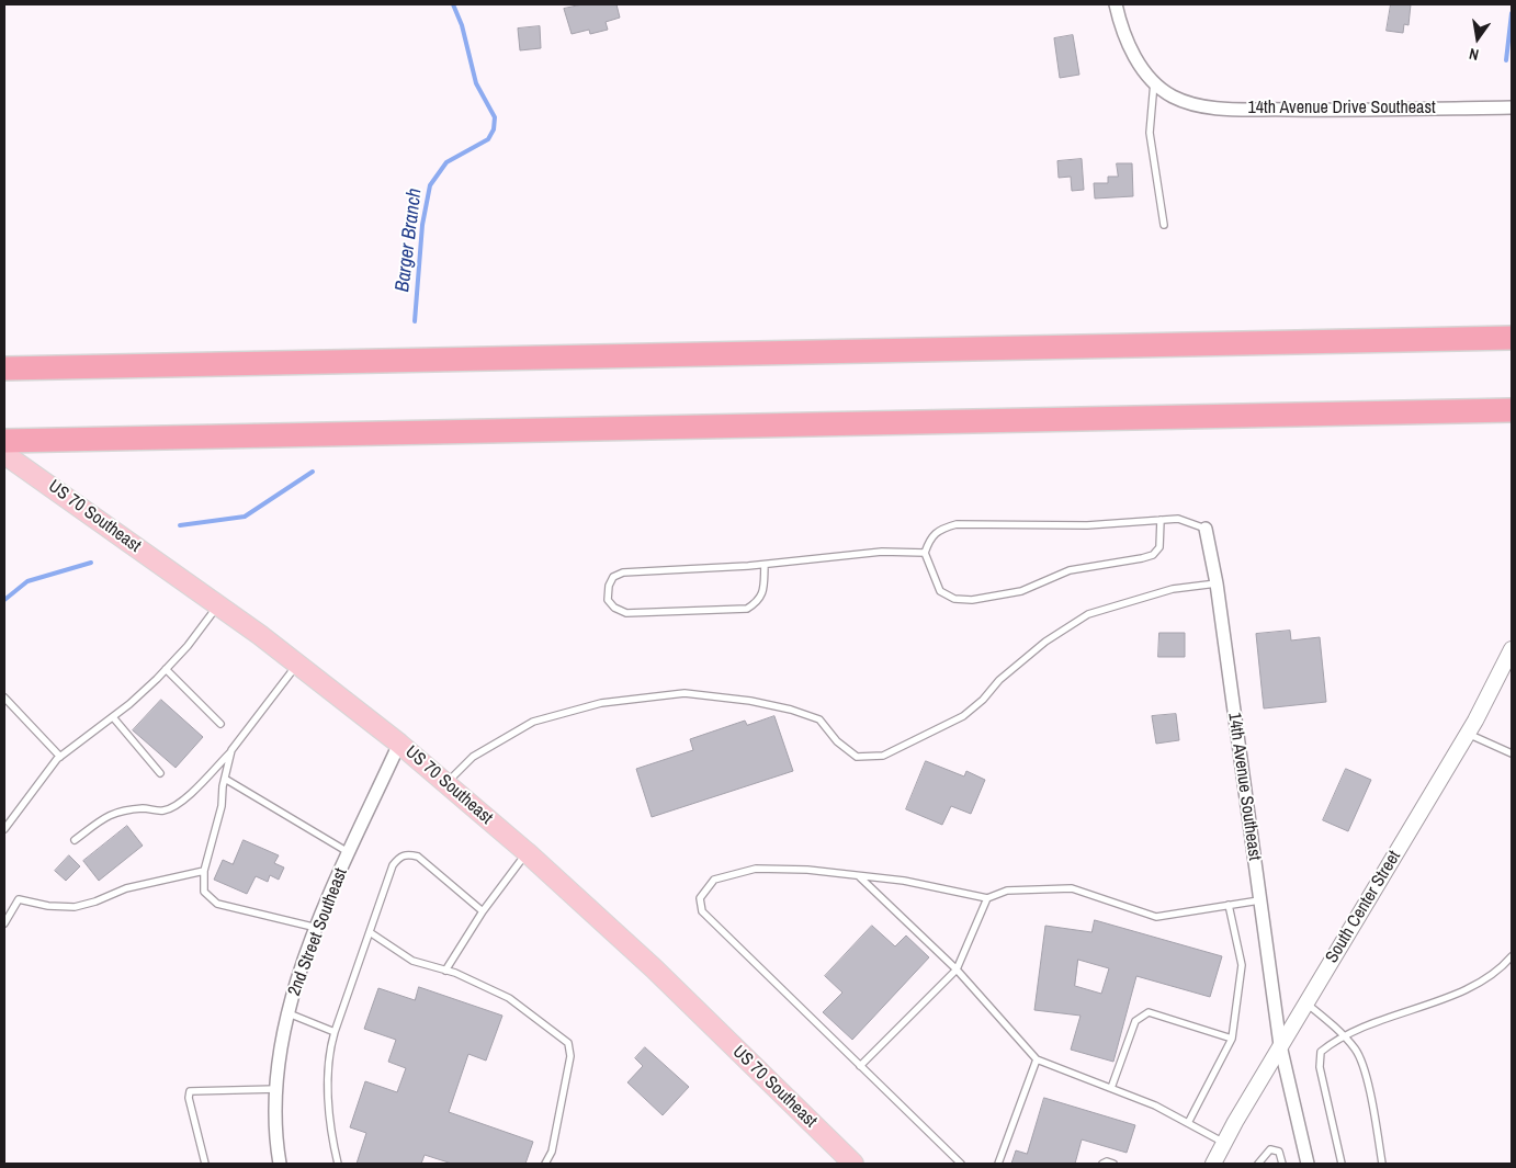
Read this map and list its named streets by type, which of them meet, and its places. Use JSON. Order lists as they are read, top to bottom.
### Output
{
  "streets": {
    "main road": ["US 70 Southeast"],
    "street": [
      "14th Avenue Drive Southeast",
      "14th Avenue Southeast",
      "South Center Street",
      "2nd Street Southeast"
    ]
  },
  "crossings": [
    ["US 70 Southeast", "2nd Street Southeast"],
    ["14th Avenue Southeast", "South Center Street"]
  ],
  "water": ["Barger Branch"],
  "north": "bottom"
}
